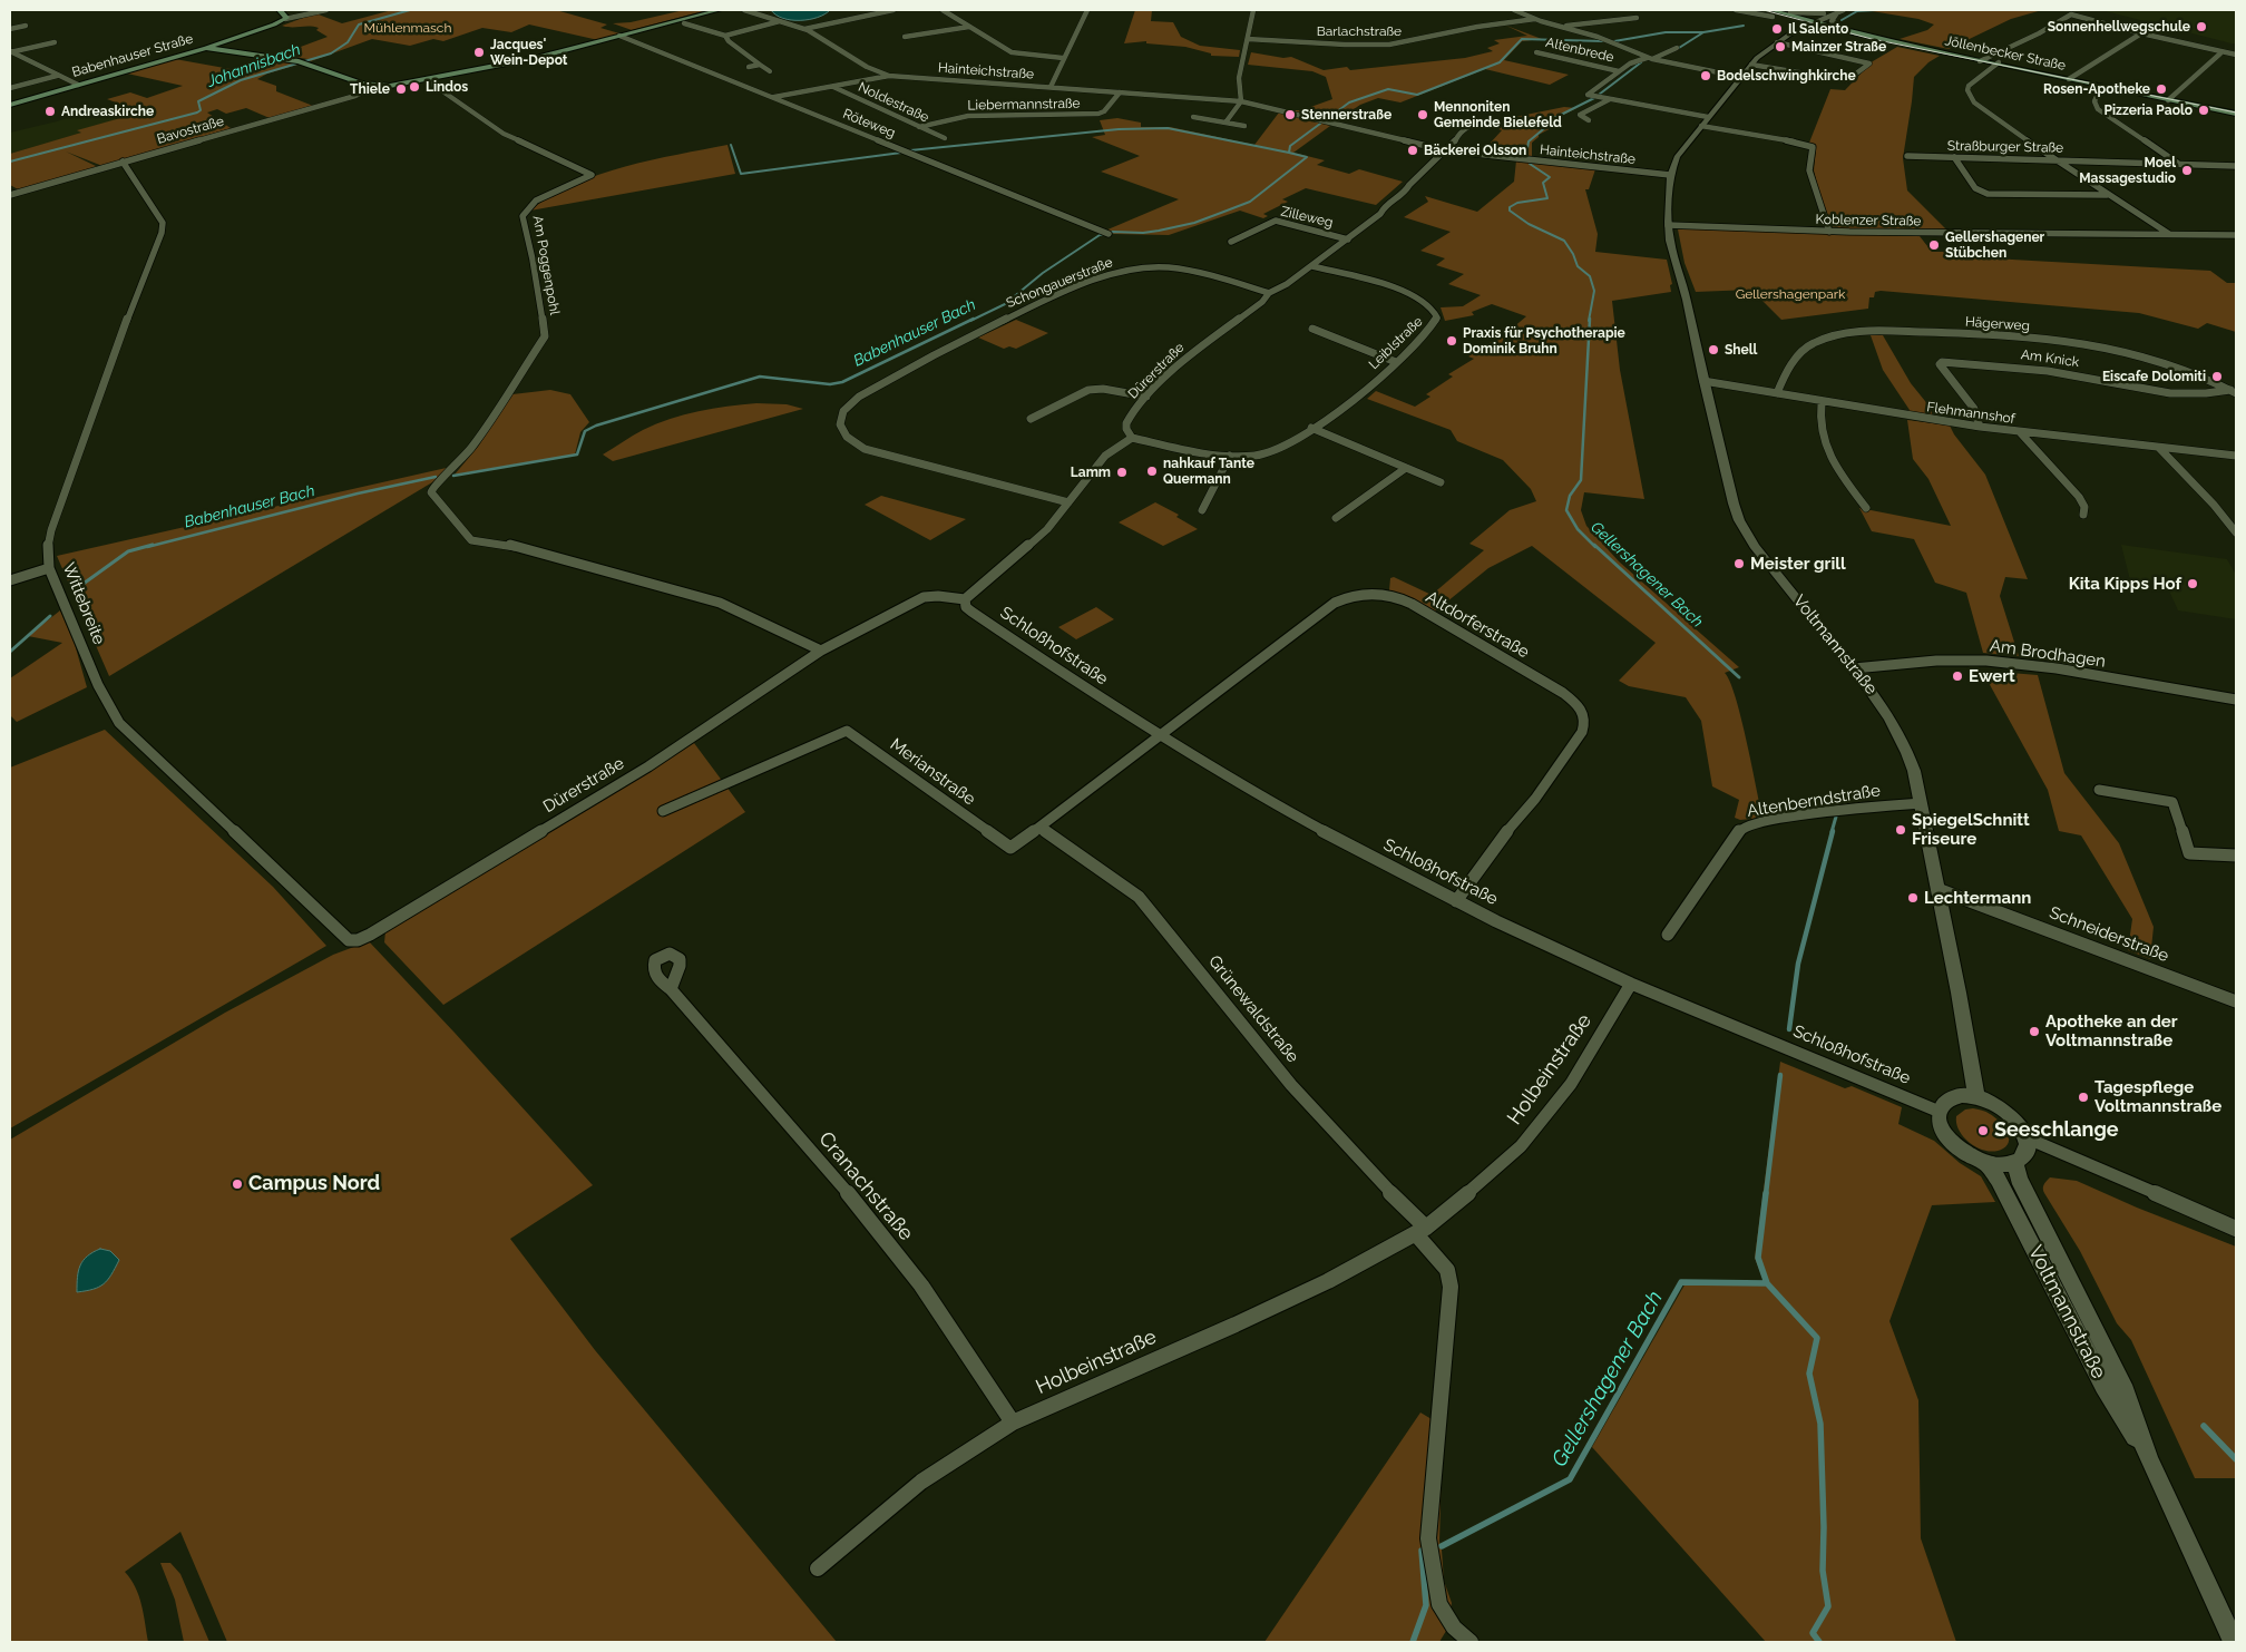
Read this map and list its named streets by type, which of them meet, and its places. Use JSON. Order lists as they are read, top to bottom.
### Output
{
  "streets": {
    "main road": ["Jöllenbecker Straße", "Babenhauser Straße"],
    "street": [
      "Barlachstraße",
      "Altenbrede",
      "Hainteichstraße",
      "Noldestraße",
      "Liebermannstraße",
      "Röteweg",
      "Bavostraße",
      "Straßburger Straße",
      "Zilleweg",
      "Koblenzer Straße",
      "Am Poggenpohl",
      "Schongauerstraße",
      "Hägerweg",
      "Leiblstraße",
      "Am Knick",
      "Dürerstraße",
      "Flehmannshof",
      "Wittebreite",
      "Altdorferstraße",
      "Voltmannstraße",
      "Schloßhofstraße",
      "Am Brodhagen",
      "Merianstraße",
      "Altenberndstraße",
      "Schneiderstraße",
      "Grünewaldstraße",
      "Holbeinstraße",
      "Cranachstraße"
    ]
  },
  "crossings": [
    ["Jöllenbecker Straße", "Voltmannstraße"],
    ["Babenhauser Straße", "Röteweg"],
    ["Babenhauser Straße", "Bavostraße"],
    ["Babenhauser Straße", "Am Poggenpohl"],
    ["Hainteichstraße", "Liebermannstraße"],
    ["Hainteichstraße", "Dürerstraße"],
    ["Hainteichstraße", "Voltmannstraße"],
    ["Noldestraße", "Liebermannstraße"],
    ["Bavostraße", "Wittebreite"],
    ["Zilleweg", "Dürerstraße"],
    ["Koblenzer Straße", "Voltmannstraße"],
    ["Am Poggenpohl", "Dürerstraße"],
    ["Schongauerstraße", "Dürerstraße"],
    ["Hägerweg", "Am Knick"],
    ["Hägerweg", "Flehmannshof"],
    ["Leiblstraße", "Dürerstraße"],
    ["Am Knick", "Flehmannshof"],
    ["Dürerstraße", "Wittebreite"],
    ["Dürerstraße", "Schloßhofstraße"],
    ["Flehmannshof", "Voltmannstraße"],
    ["Altdorferstraße", "Schloßhofstraße"],
    ["Altdorferstraße", "Merianstraße"],
    ["Voltmannstraße", "Schloßhofstraße"],
    ["Voltmannstraße", "Am Brodhagen"],
    ["Voltmannstraße", "Altenberndstraße"],
    ["Voltmannstraße", "Schneiderstraße"],
    ["Schloßhofstraße", "Merianstraße"],
    ["Schloßhofstraße", "Holbeinstraße"],
    ["Merianstraße", "Grünewaldstraße"],
    ["Grünewaldstraße", "Holbeinstraße"],
    ["Holbeinstraße", "Cranachstraße"]
  ],
  "water": ["Johannisbach", "Babenhauser Bach", "Gellershagener Bach"],
  "parks": ["Mühlenmasch", "Gellershagenpark"],
  "places": [
    "Sonnenhellwegschule",
    "Il Salento",
    "Mainzer Straße",
    "Jacques' Wein-Depot",
    "Bodelschwinghkirche",
    "Lindos",
    "Thiele",
    "Rosen-Apotheke",
    "Pizzeria Paolo",
    "Andreaskirche",
    "Stennerstraße",
    "Mennoniten Gemeinde Bielefeld",
    "Bäckerei Olsson",
    "Moel Massagestudio",
    "Gellershagener Stübchen",
    "Praxis für Psychotherapie Dominik Bruhn",
    "Shell",
    "Eiscafe Dolomiti",
    "nahkauf Tante Quermann",
    "Lamm",
    "Meister grill",
    "Kita Kipps Hof",
    "Ewert",
    "SpiegelSchnitt Friseure",
    "Lechtermann",
    "Apotheke an der Voltmannstraße",
    "Tagespflege Voltmannstraße",
    "Seeschlange",
    "Campus Nord"
  ]
}
